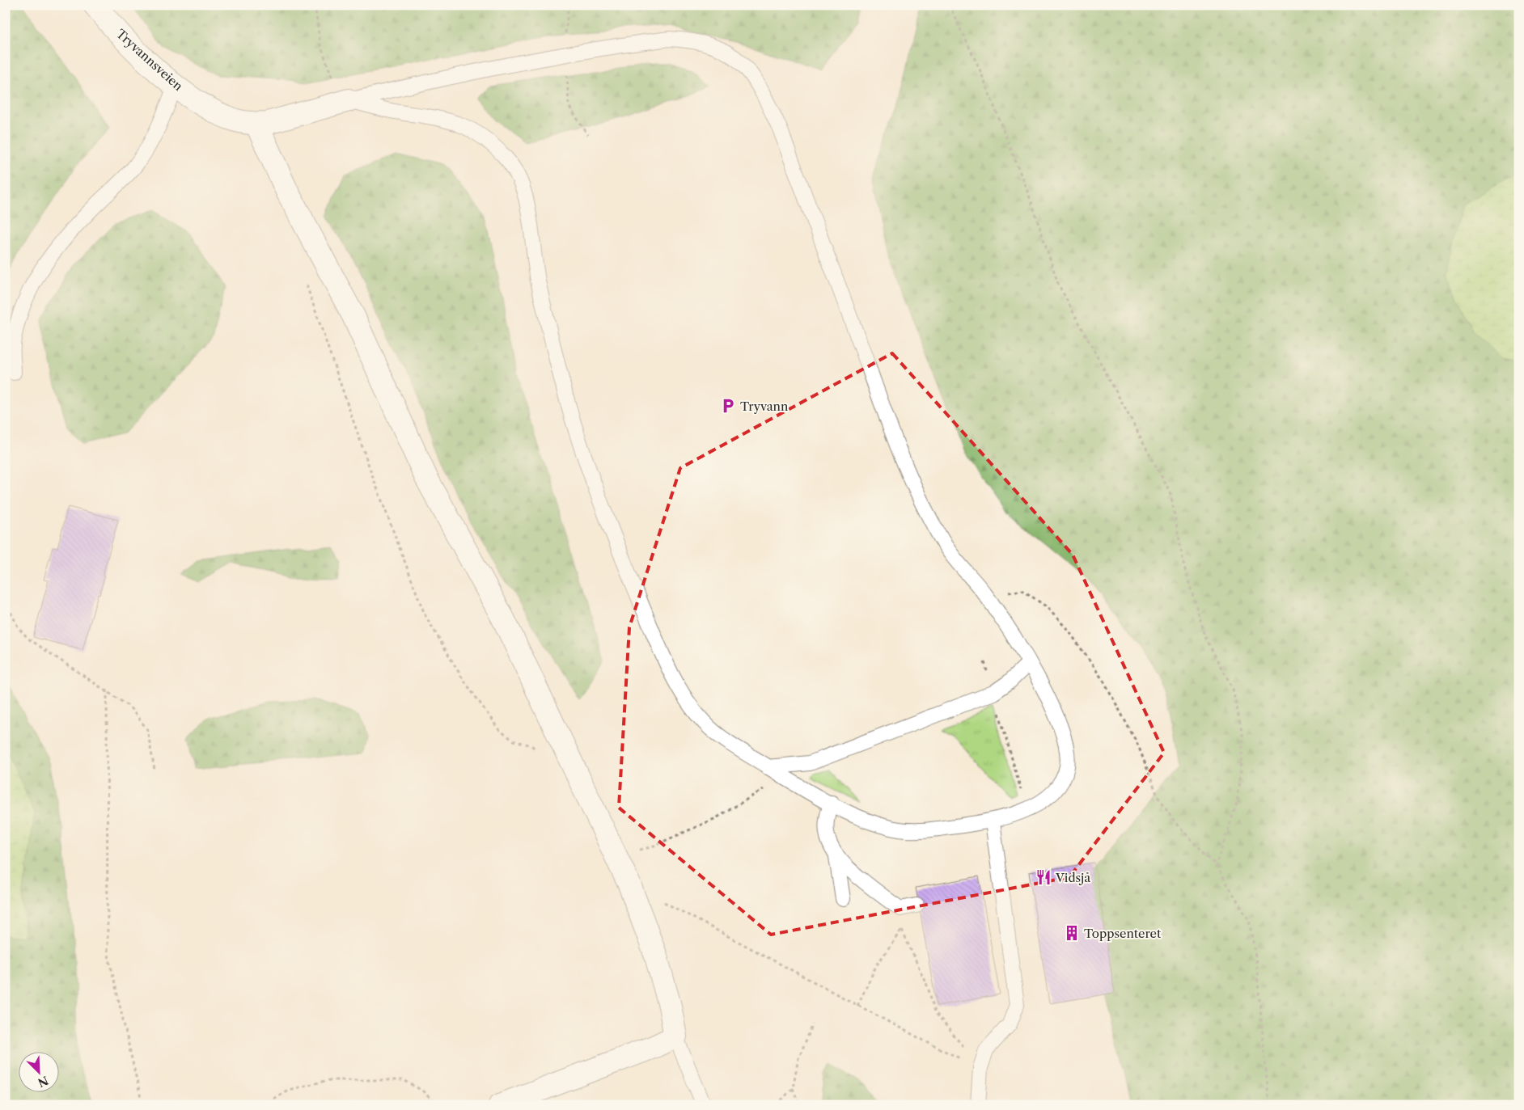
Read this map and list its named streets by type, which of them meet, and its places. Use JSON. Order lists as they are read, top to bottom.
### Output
{
  "streets": {
    "street": ["Tryvannsveien"]
  },
  "places": {
    "parking": ["Tryvann"],
    "restaurant": ["Vidsjå"],
    "building": ["Toppsenteret"]
  },
  "north": "bottom right"
}
